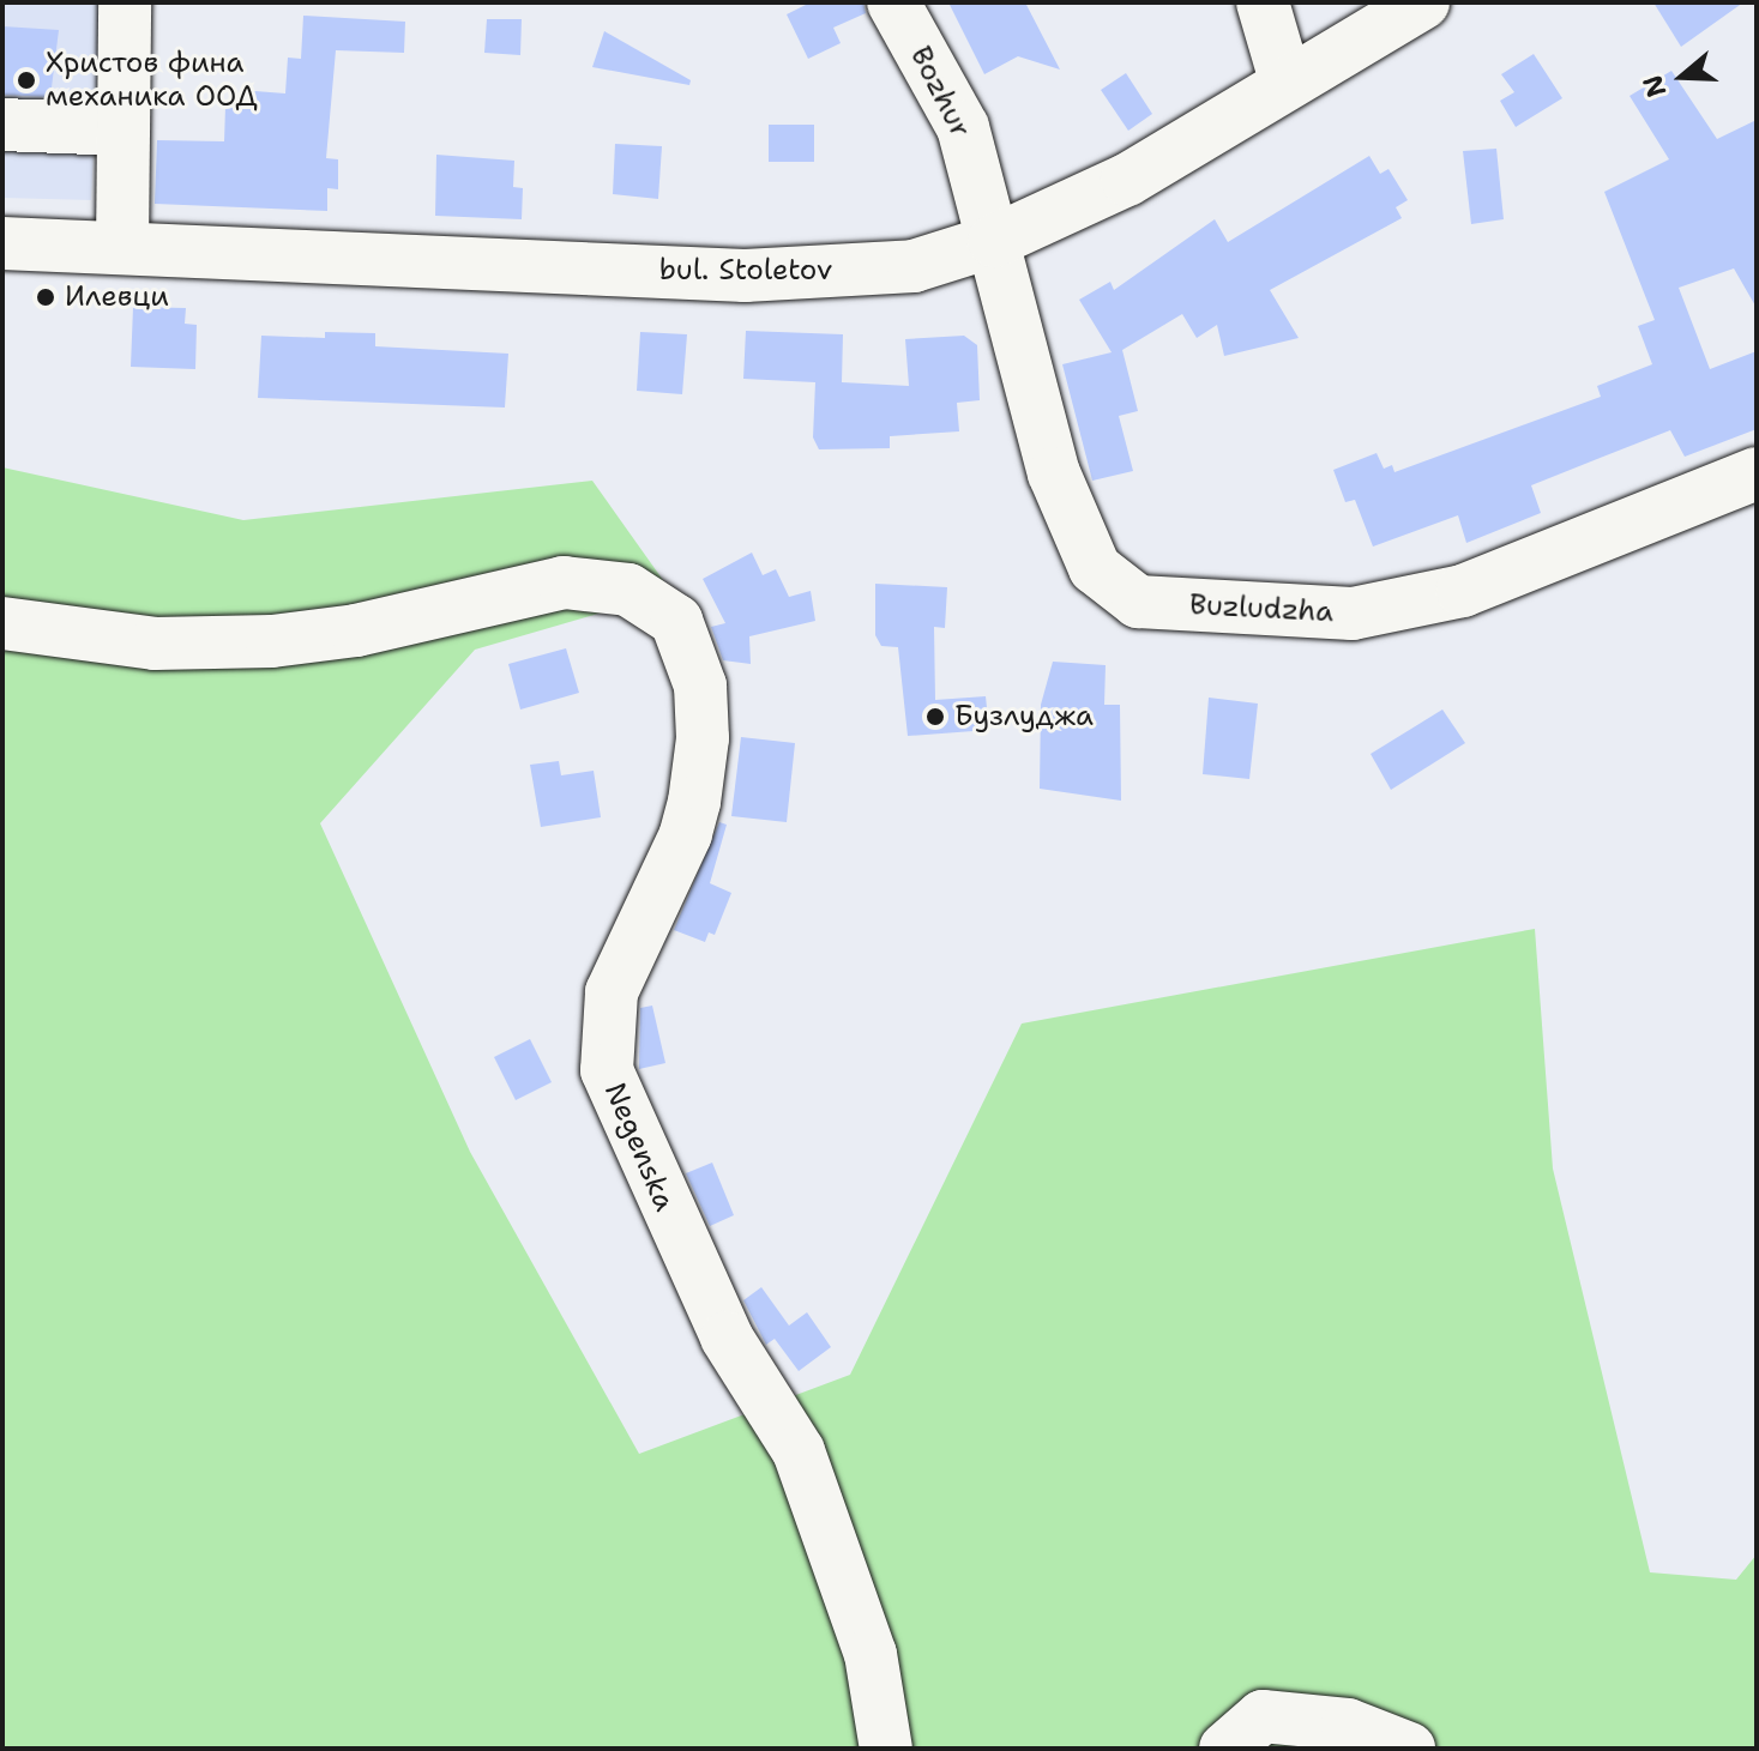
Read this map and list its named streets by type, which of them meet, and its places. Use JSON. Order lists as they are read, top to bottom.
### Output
{
  "streets": {
    "street": [
      "Bozhur",
      "bul. Stoletov",
      "Buzludzha",
      "Negenska"
    ]
  },
  "crossings": [
    ["Bozhur", "bul. Stoletov"],
    ["Bozhur", "Buzludzha"],
    ["bul. Stoletov", "Buzludzha"]
  ],
  "places": ["Христов фина механика ООД", "Илевци", "Бузлуджа"],
  "north": "left"
}
